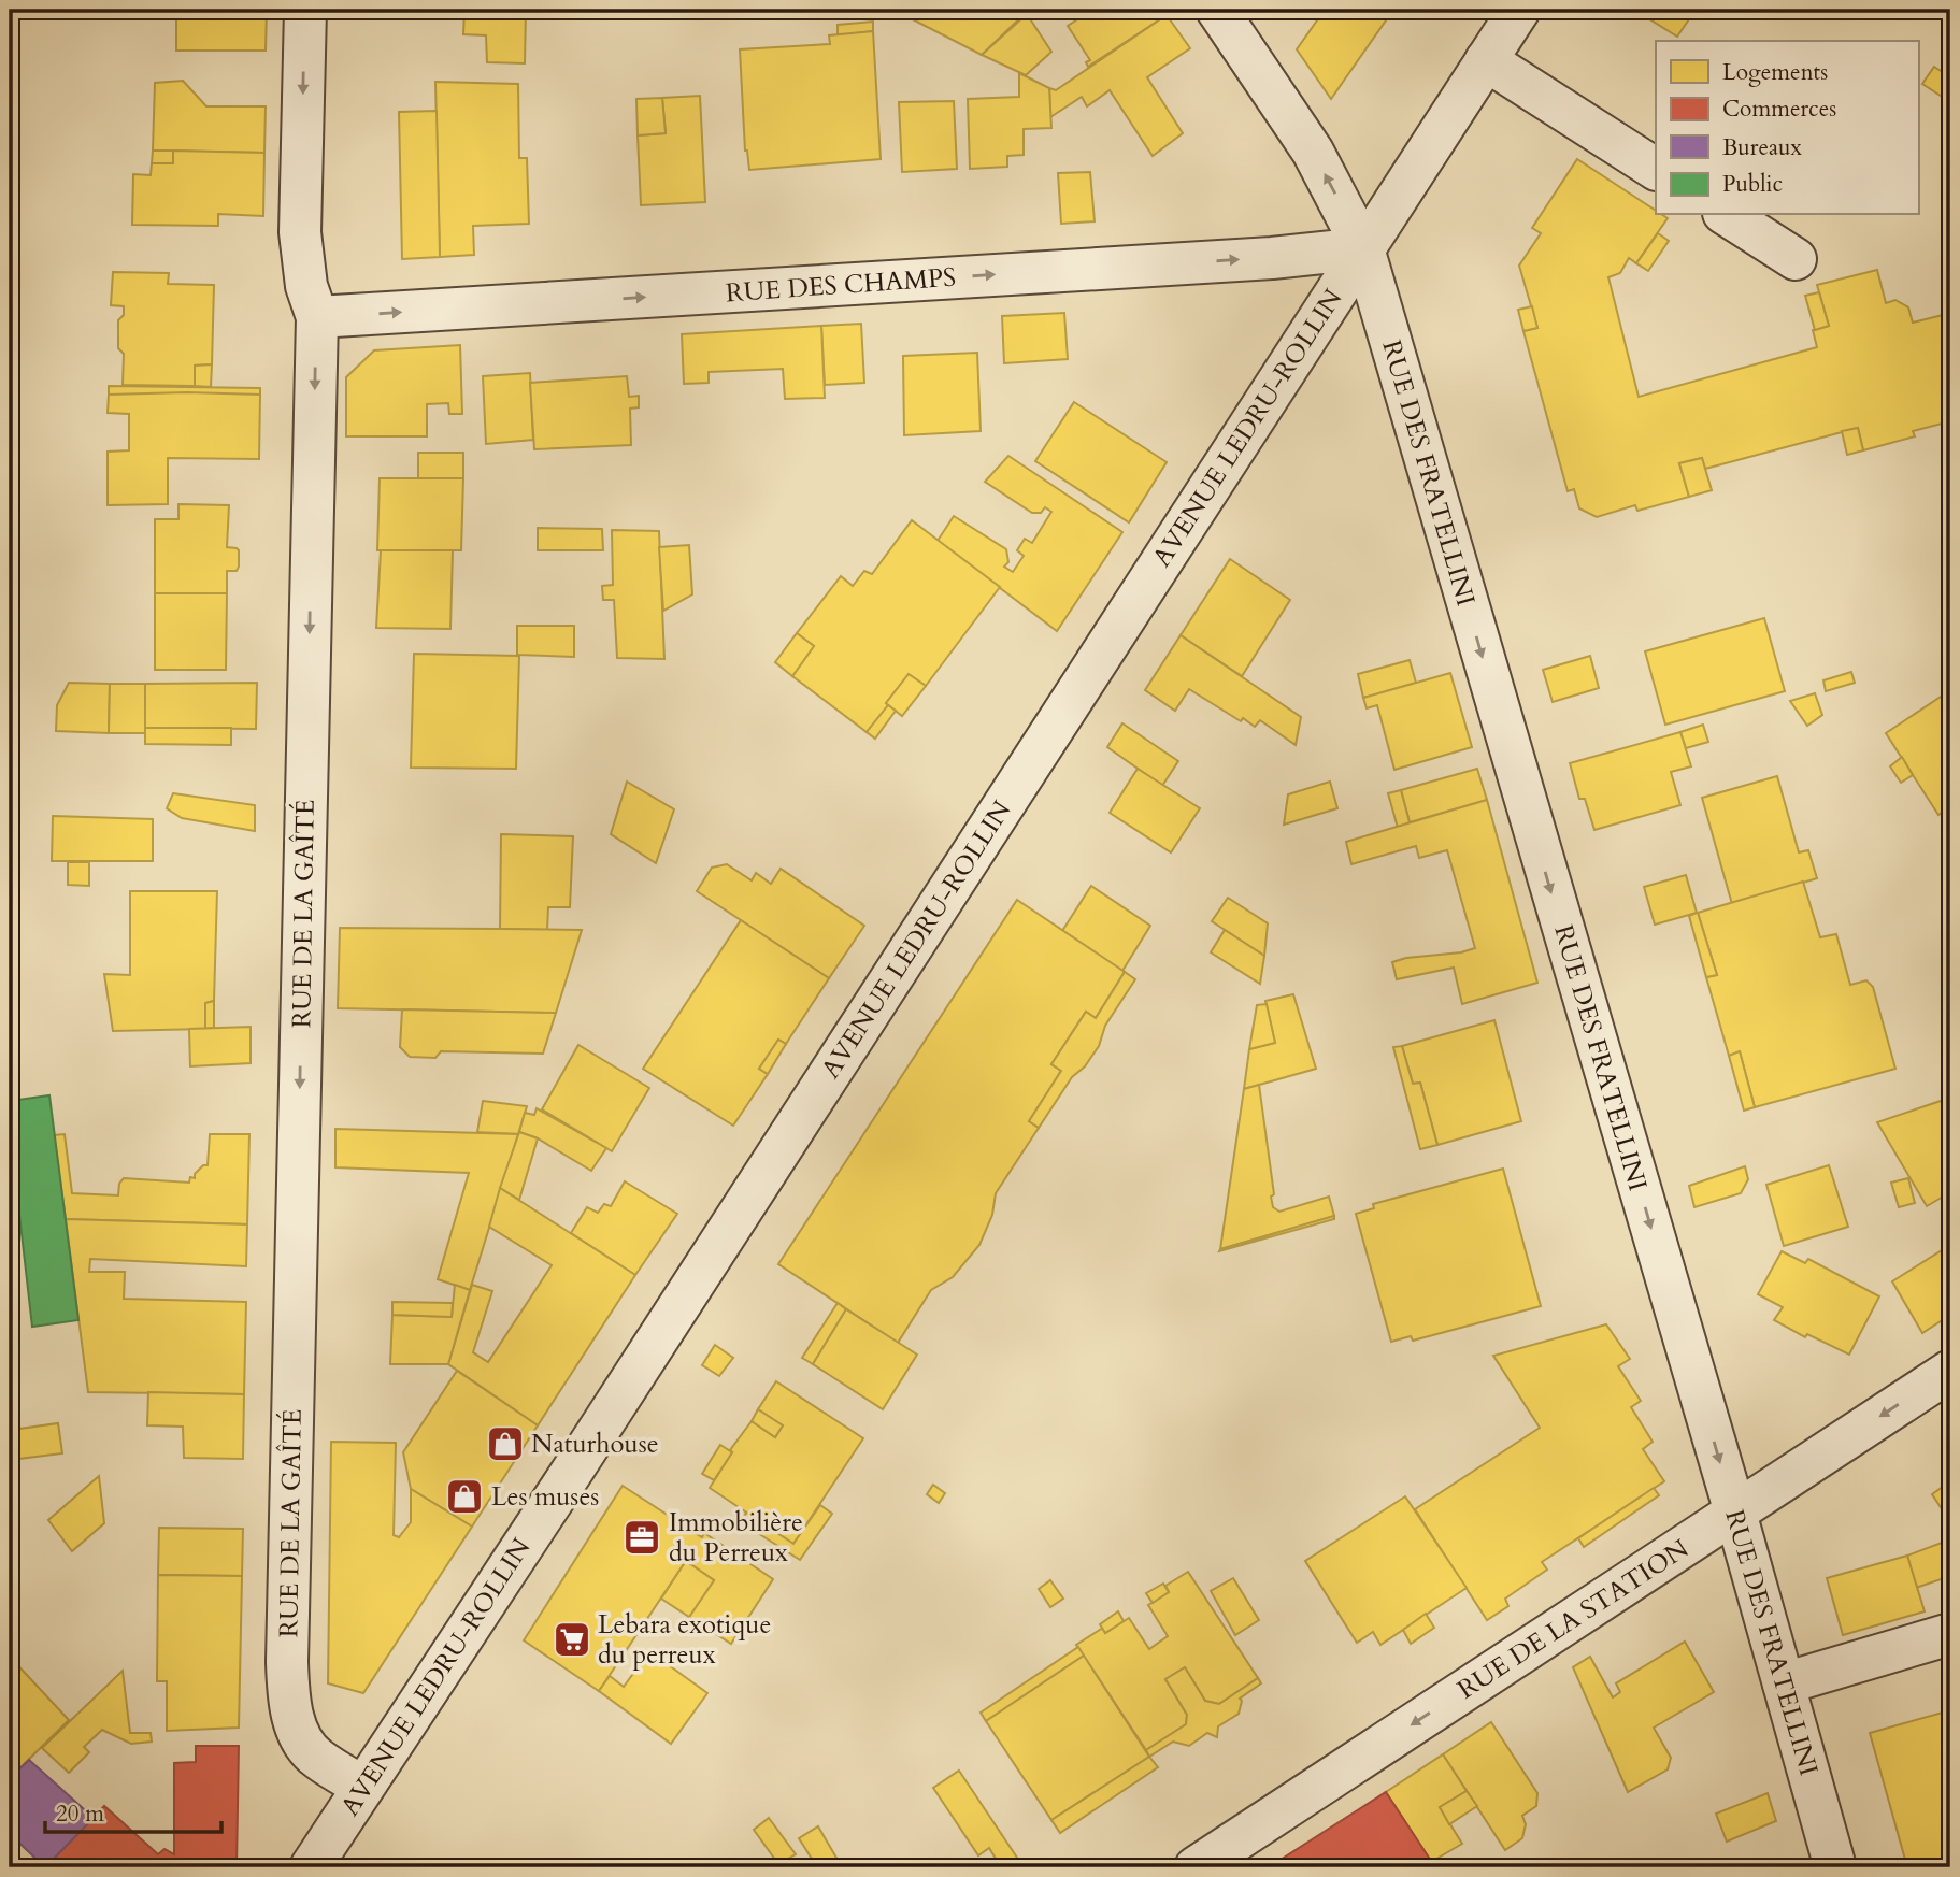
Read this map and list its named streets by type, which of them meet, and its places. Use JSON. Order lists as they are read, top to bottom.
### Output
{
  "streets": {
    "street": [
      "RUE DES CHAMPS",
      "AVENUE LEDRU-ROLLIN",
      "RUE DES FRATELLINI",
      "RUE DE LA GAÎTÉ",
      "RUE DE LA STATION"
    ]
  },
  "crossings": [
    ["RUE DES CHAMPS", "AVENUE LEDRU-ROLLIN"],
    ["RUE DES CHAMPS", "RUE DES FRATELLINI"],
    ["RUE DES CHAMPS", "RUE DE LA GAÎTÉ"],
    ["AVENUE LEDRU-ROLLIN", "RUE DES FRATELLINI"],
    ["AVENUE LEDRU-ROLLIN", "RUE DE LA GAÎTÉ"],
    ["RUE DES FRATELLINI", "RUE DE LA STATION"]
  ],
  "one_way": ["RUE DES CHAMPS", "RUE DE LA GAÎTÉ", "RUE DE LA STATION"],
  "places": {
    "shop": ["Naturhouse", "Les muses"],
    "office": ["Immobilière du Perreux"],
    "supermarket": ["Lebara exotique du perreux"]
  },
  "legend": [
    "Logements",
    "Commerces",
    "Bureaux",
    "Public"
  ],
  "scale_bar": "20 m"
}
